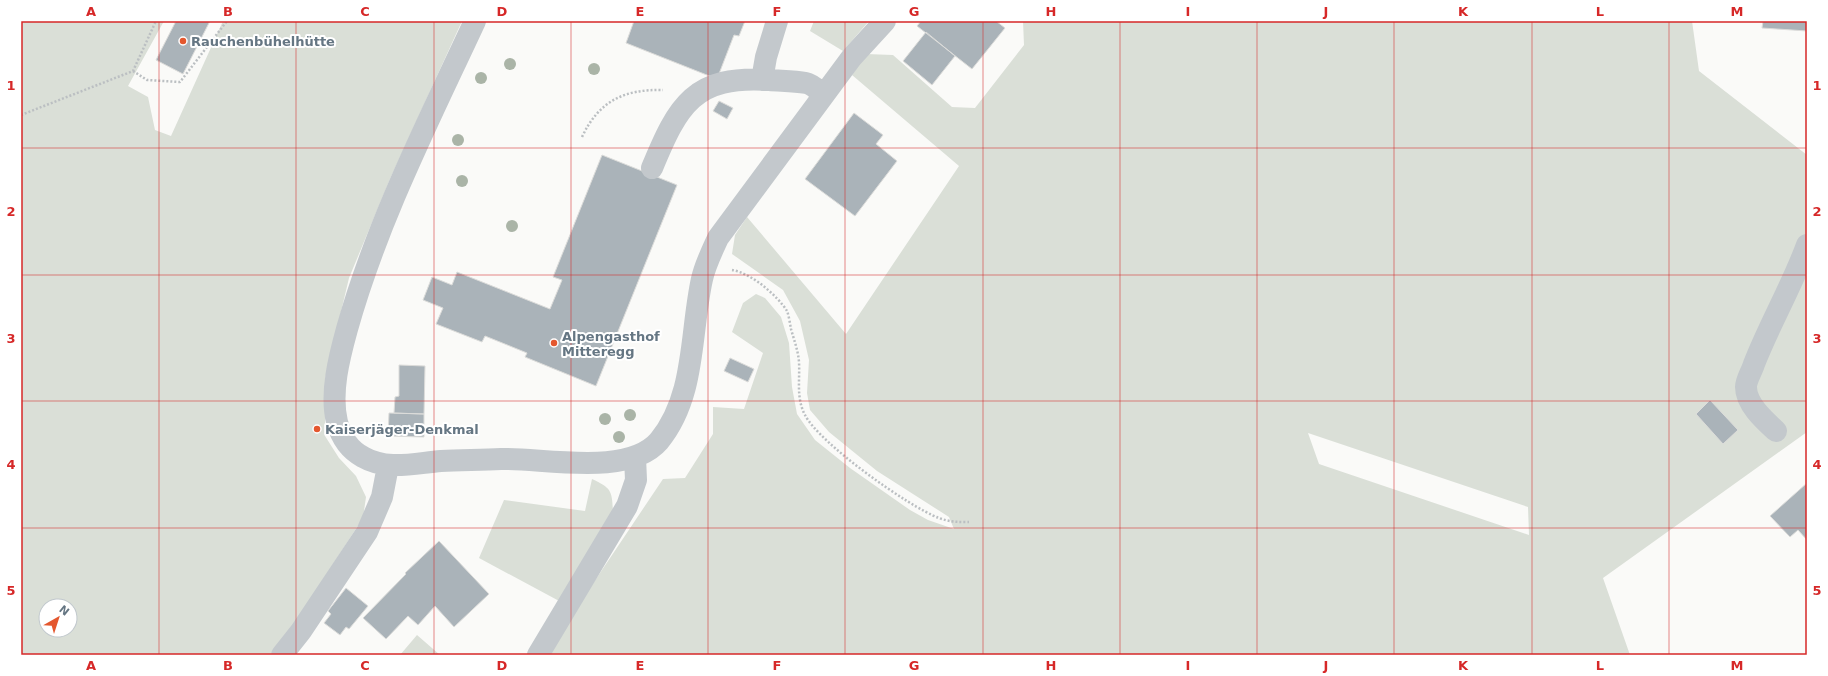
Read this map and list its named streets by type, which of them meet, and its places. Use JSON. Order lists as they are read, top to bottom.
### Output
{
  "places": ["Rauchenbühelhütte", "Alpengasthof Mitteregg", "Kaiserjäger-Denkmal"],
  "north": "top right",
  "grid": {
    "columns": [
      "A",
      "B",
      "C",
      "D",
      "E",
      "F",
      "G",
      "H",
      "I",
      "J",
      "K",
      "L",
      "M"
    ],
    "rows": [
      "1",
      "2",
      "3",
      "4",
      "5"
    ]
  }
}
